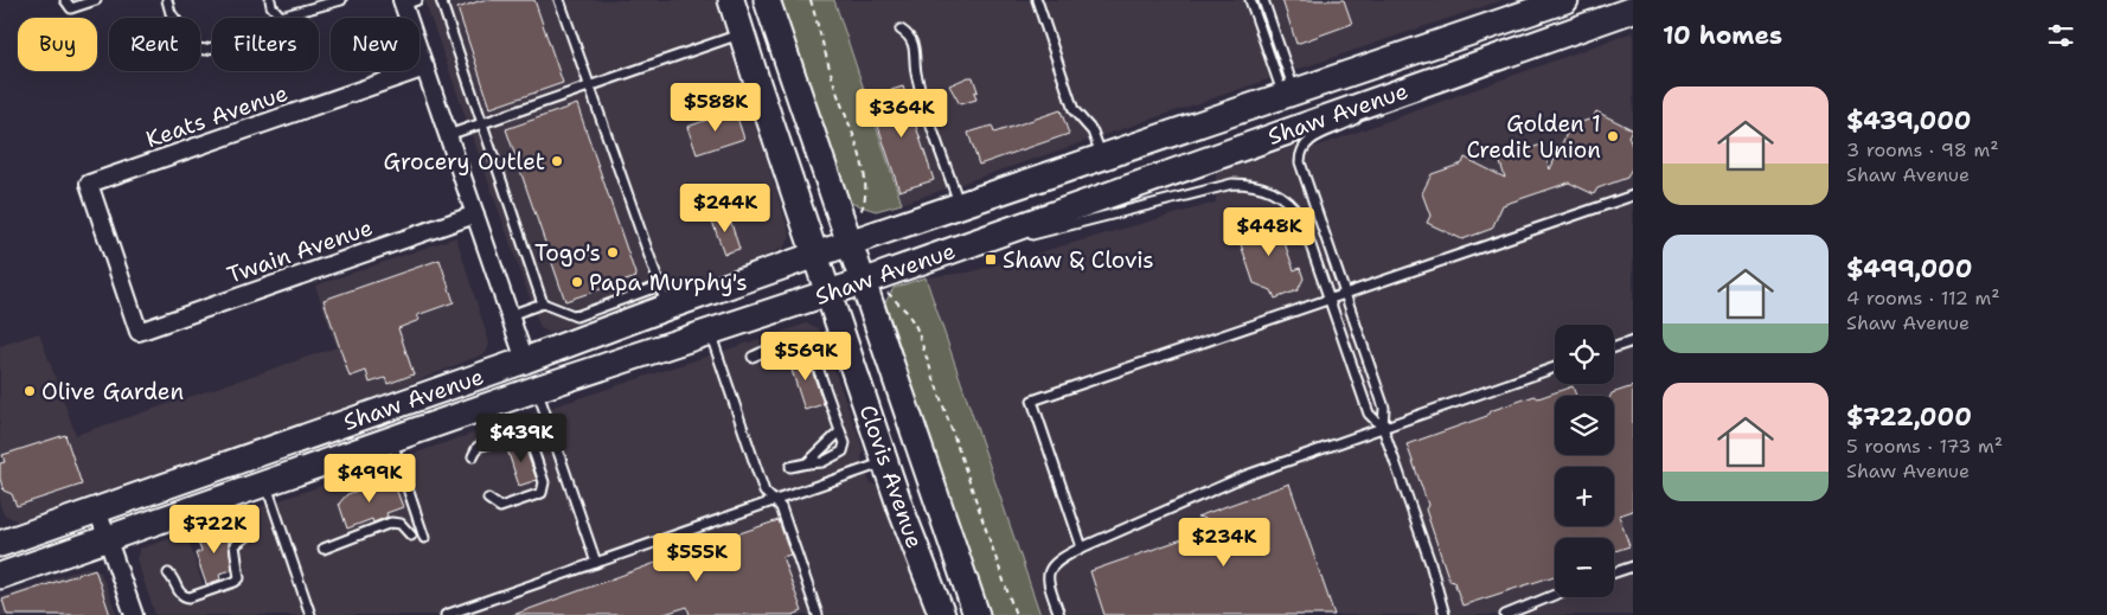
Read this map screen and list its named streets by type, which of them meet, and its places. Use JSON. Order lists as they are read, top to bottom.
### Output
{
  "streets": {
    "main road": ["Shaw Avenue", "Clovis Avenue"],
    "street": ["Keats Avenue", "Twain Avenue"]
  },
  "crossings": [
    ["Shaw Avenue", "Clovis Avenue"],
    ["Keats Avenue", "Twain Avenue"]
  ],
  "places": {
    "other": [
      "Golden 1 Credit Union",
      "Grocery Outlet",
      "Togo's",
      "Papa Murphy's",
      "Olive Garden"
    ],
    "transit": ["Shaw & Clovis"]
  },
  "page": {
    "heading": "10 homes",
    "chip": [
      "Buy",
      "Rent",
      "Filters",
      "New"
    ],
    "list": [
      {
        "name": "$439,000",
        "note": "3 rooms · 98 m² · Shaw Avenue"
      },
      {
        "name": "$499,000",
        "note": "4 rooms · 112 m² · Shaw Avenue"
      },
      {
        "name": "$722,000",
        "note": "5 rooms · 173 m² · Shaw Avenue"
      }
    ],
    "price": [
      "$588K",
      "$364K",
      "$244K",
      "$448K",
      "$569K",
      "$439K",
      "$499K",
      "$722K",
      "$234K",
      "$555K"
    ],
    "map_buttons": ["+", "−"]
  }
}
